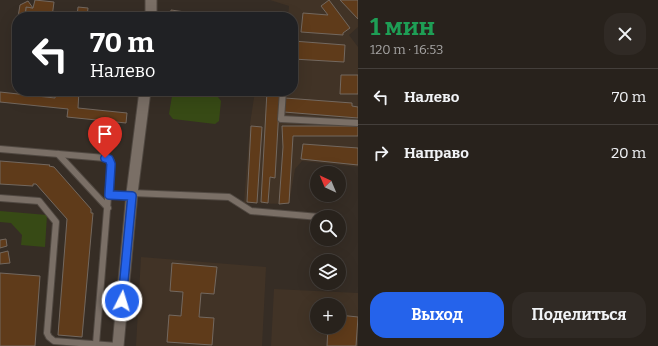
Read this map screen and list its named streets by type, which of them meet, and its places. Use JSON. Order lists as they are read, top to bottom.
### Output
{
  "north": "top left",
  "page": {
    "heading": ["1 мин", "120 m · 16:53"],
    "turn": ["70 m", "Налево"],
    "list": [
      {
        "name": "Налево",
        "value": "70 m"
      },
      {
        "name": "Направо",
        "value": "20 m"
      }
    ],
    "map_buttons": "+",
    "buttons": ["Выход", "Поделиться"]
  }
}
